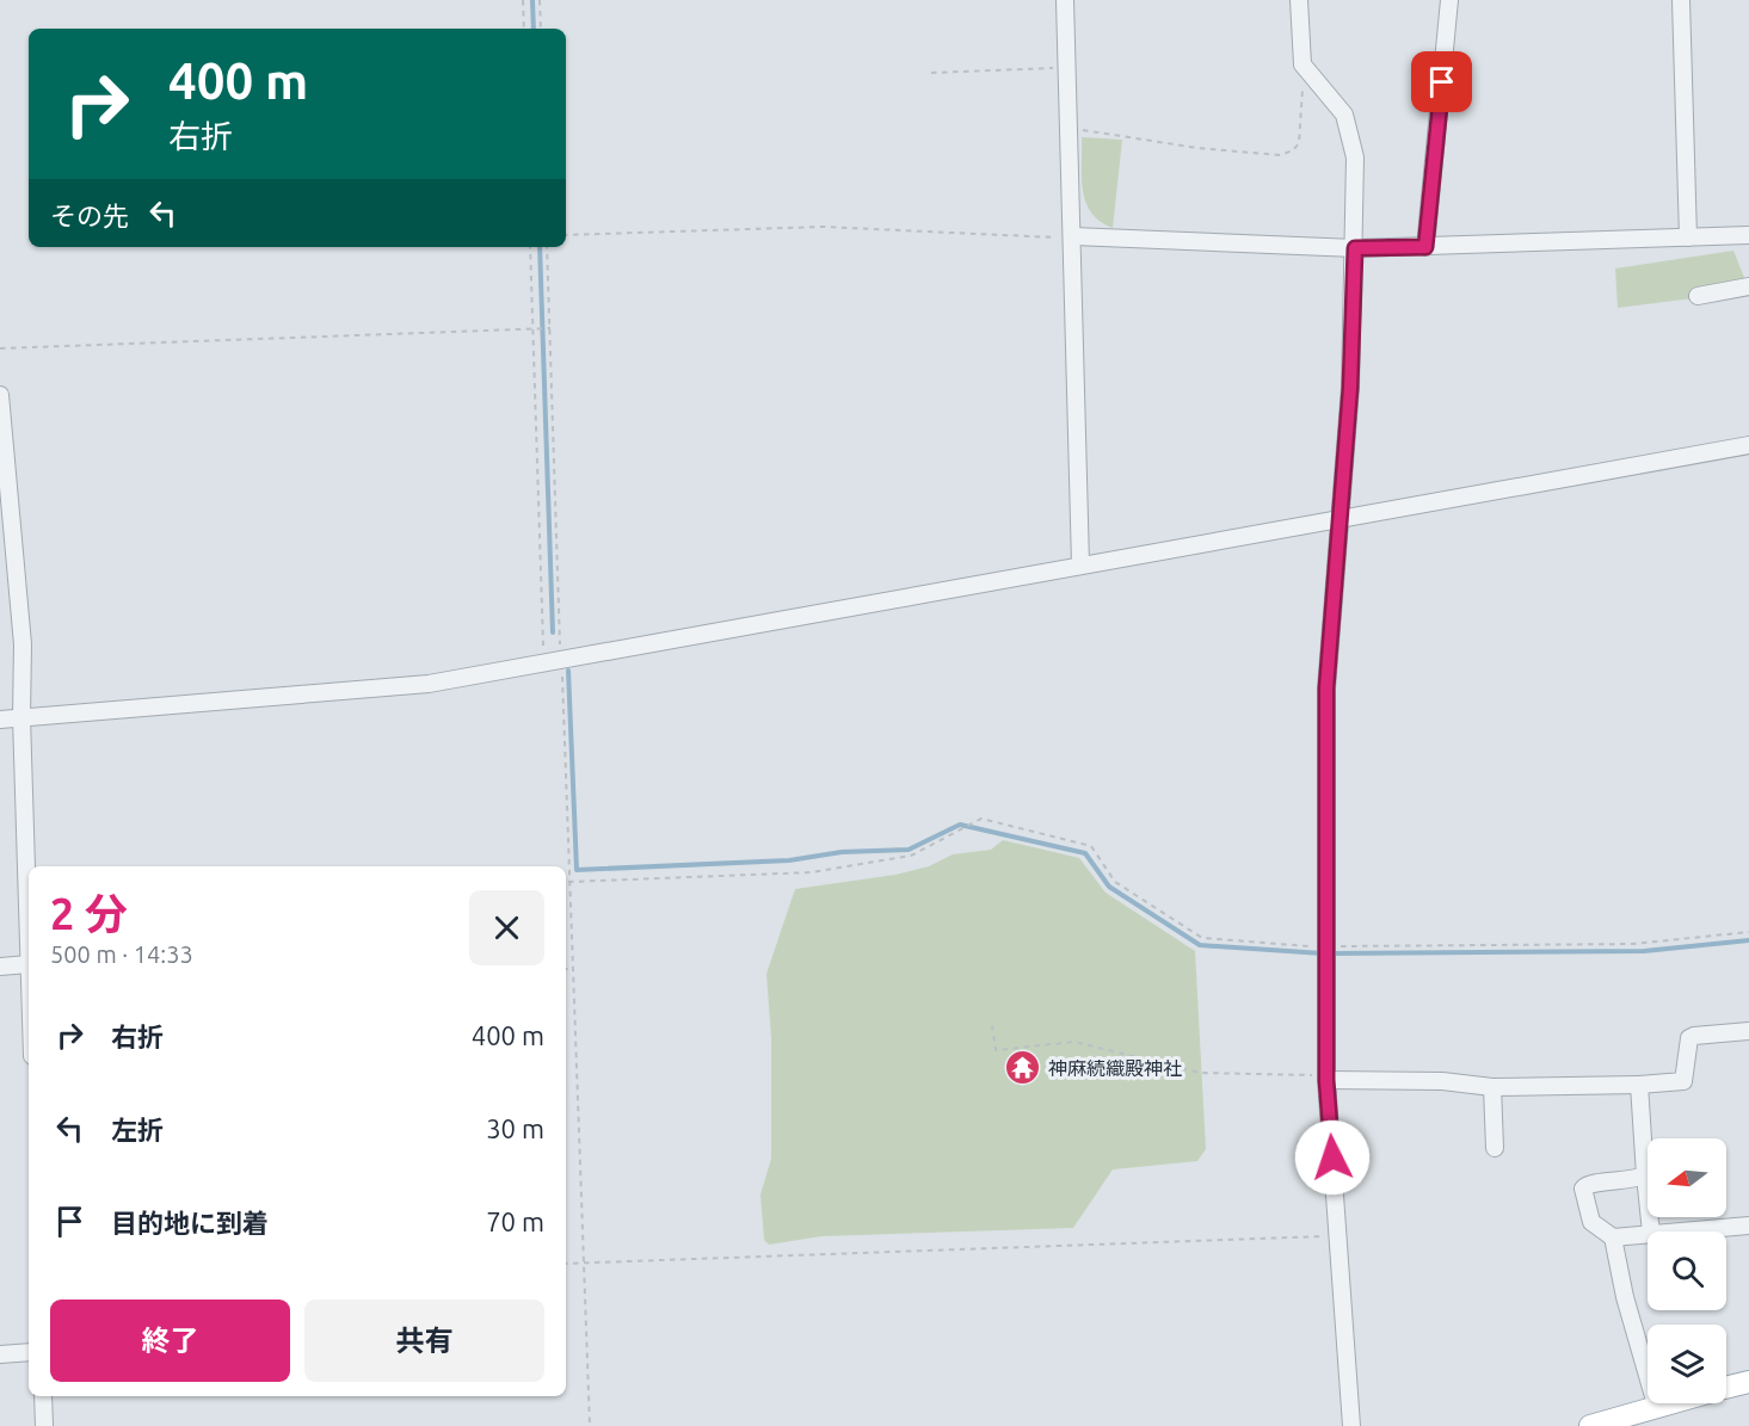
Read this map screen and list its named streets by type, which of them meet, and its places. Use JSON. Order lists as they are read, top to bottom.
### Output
{
  "places": {
    "temple": ["神麻続織殿神社"]
  },
  "north": "left",
  "page": {
    "turn": ["400 m", "右折"],
    "then": "その先",
    "heading": ["2 分", "500 m · 14:33"],
    "list": [
      {
        "name": "右折",
        "value": "400 m"
      },
      {
        "name": "左折",
        "value": "30 m"
      },
      {
        "name": "目的地に到着",
        "value": "70 m"
      }
    ],
    "buttons": ["終了", "共有"]
  }
}
